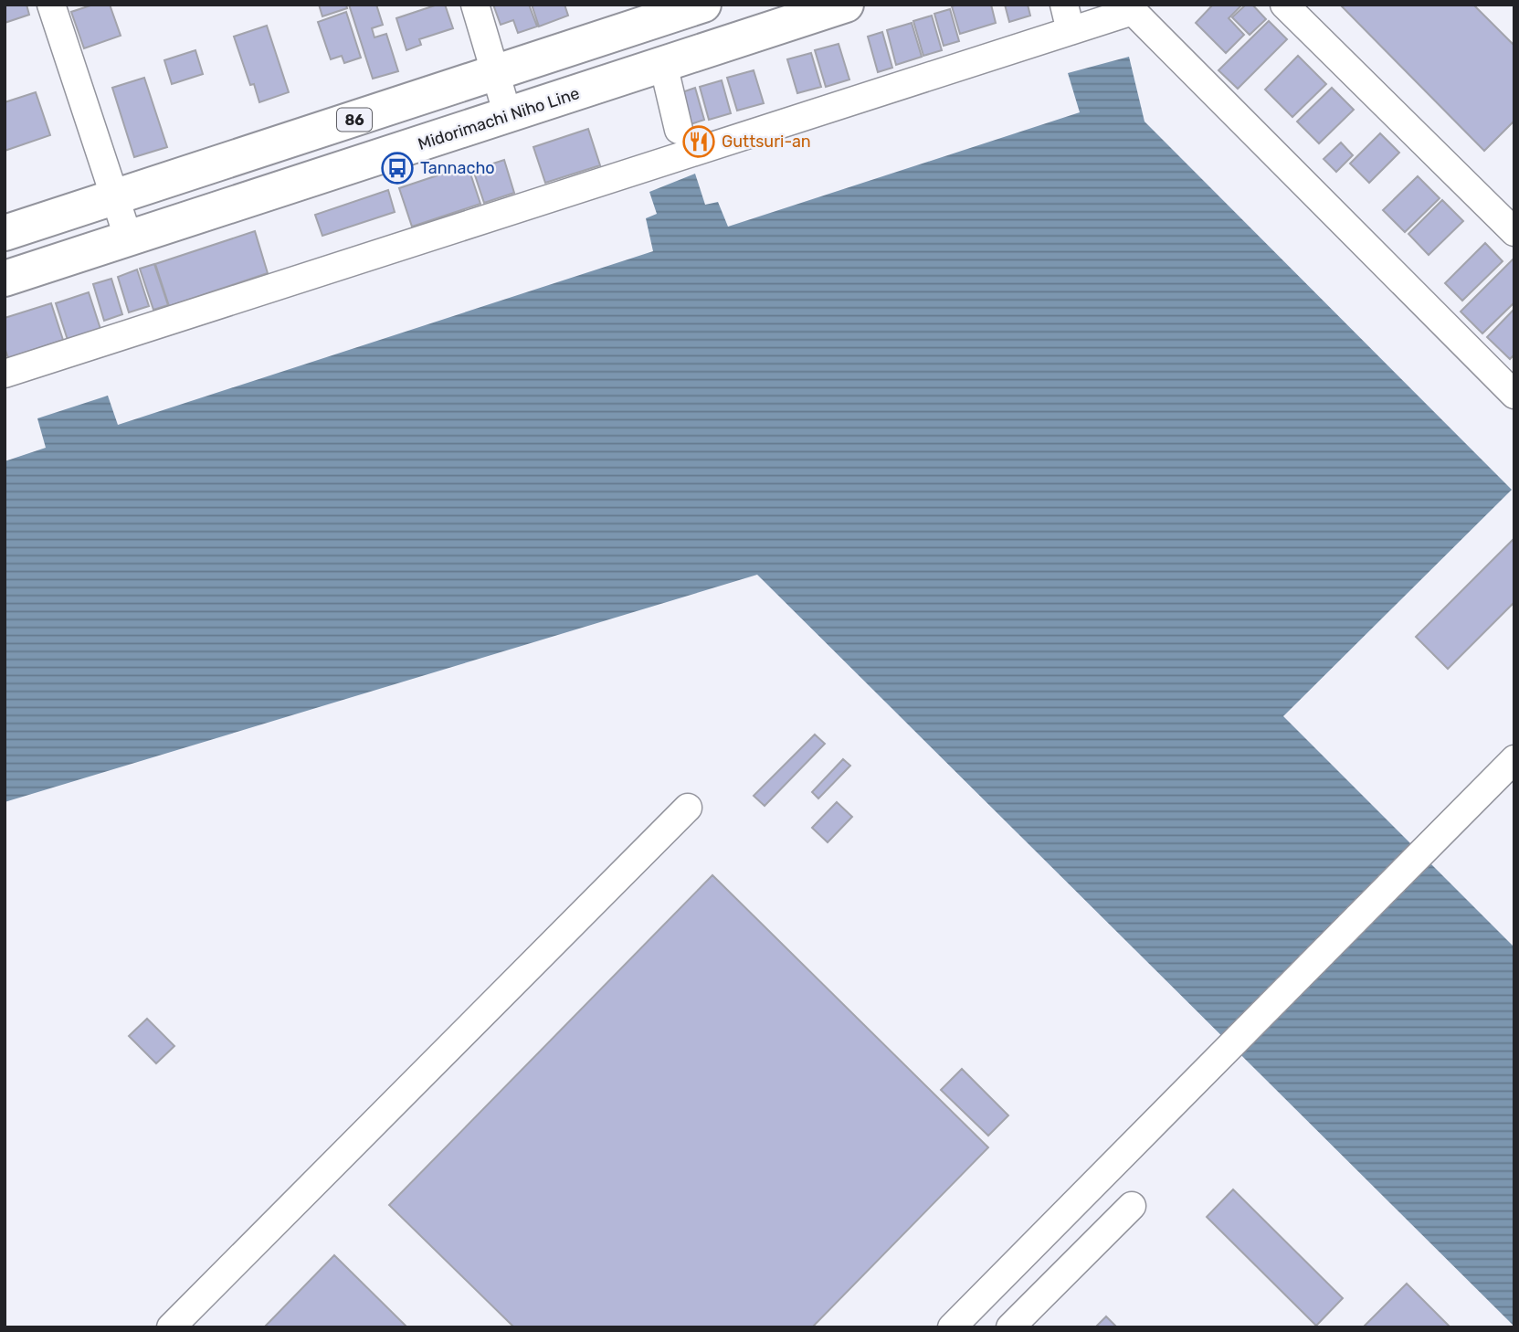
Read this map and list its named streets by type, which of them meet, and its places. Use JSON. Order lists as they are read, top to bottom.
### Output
{
  "streets": {
    "main road": ["Midorimachi Niho Line", "86"]
  },
  "places": {
    "restaurant": ["Guttsuri-an"],
    "bus stop": ["Tannacho"]
  }
}
